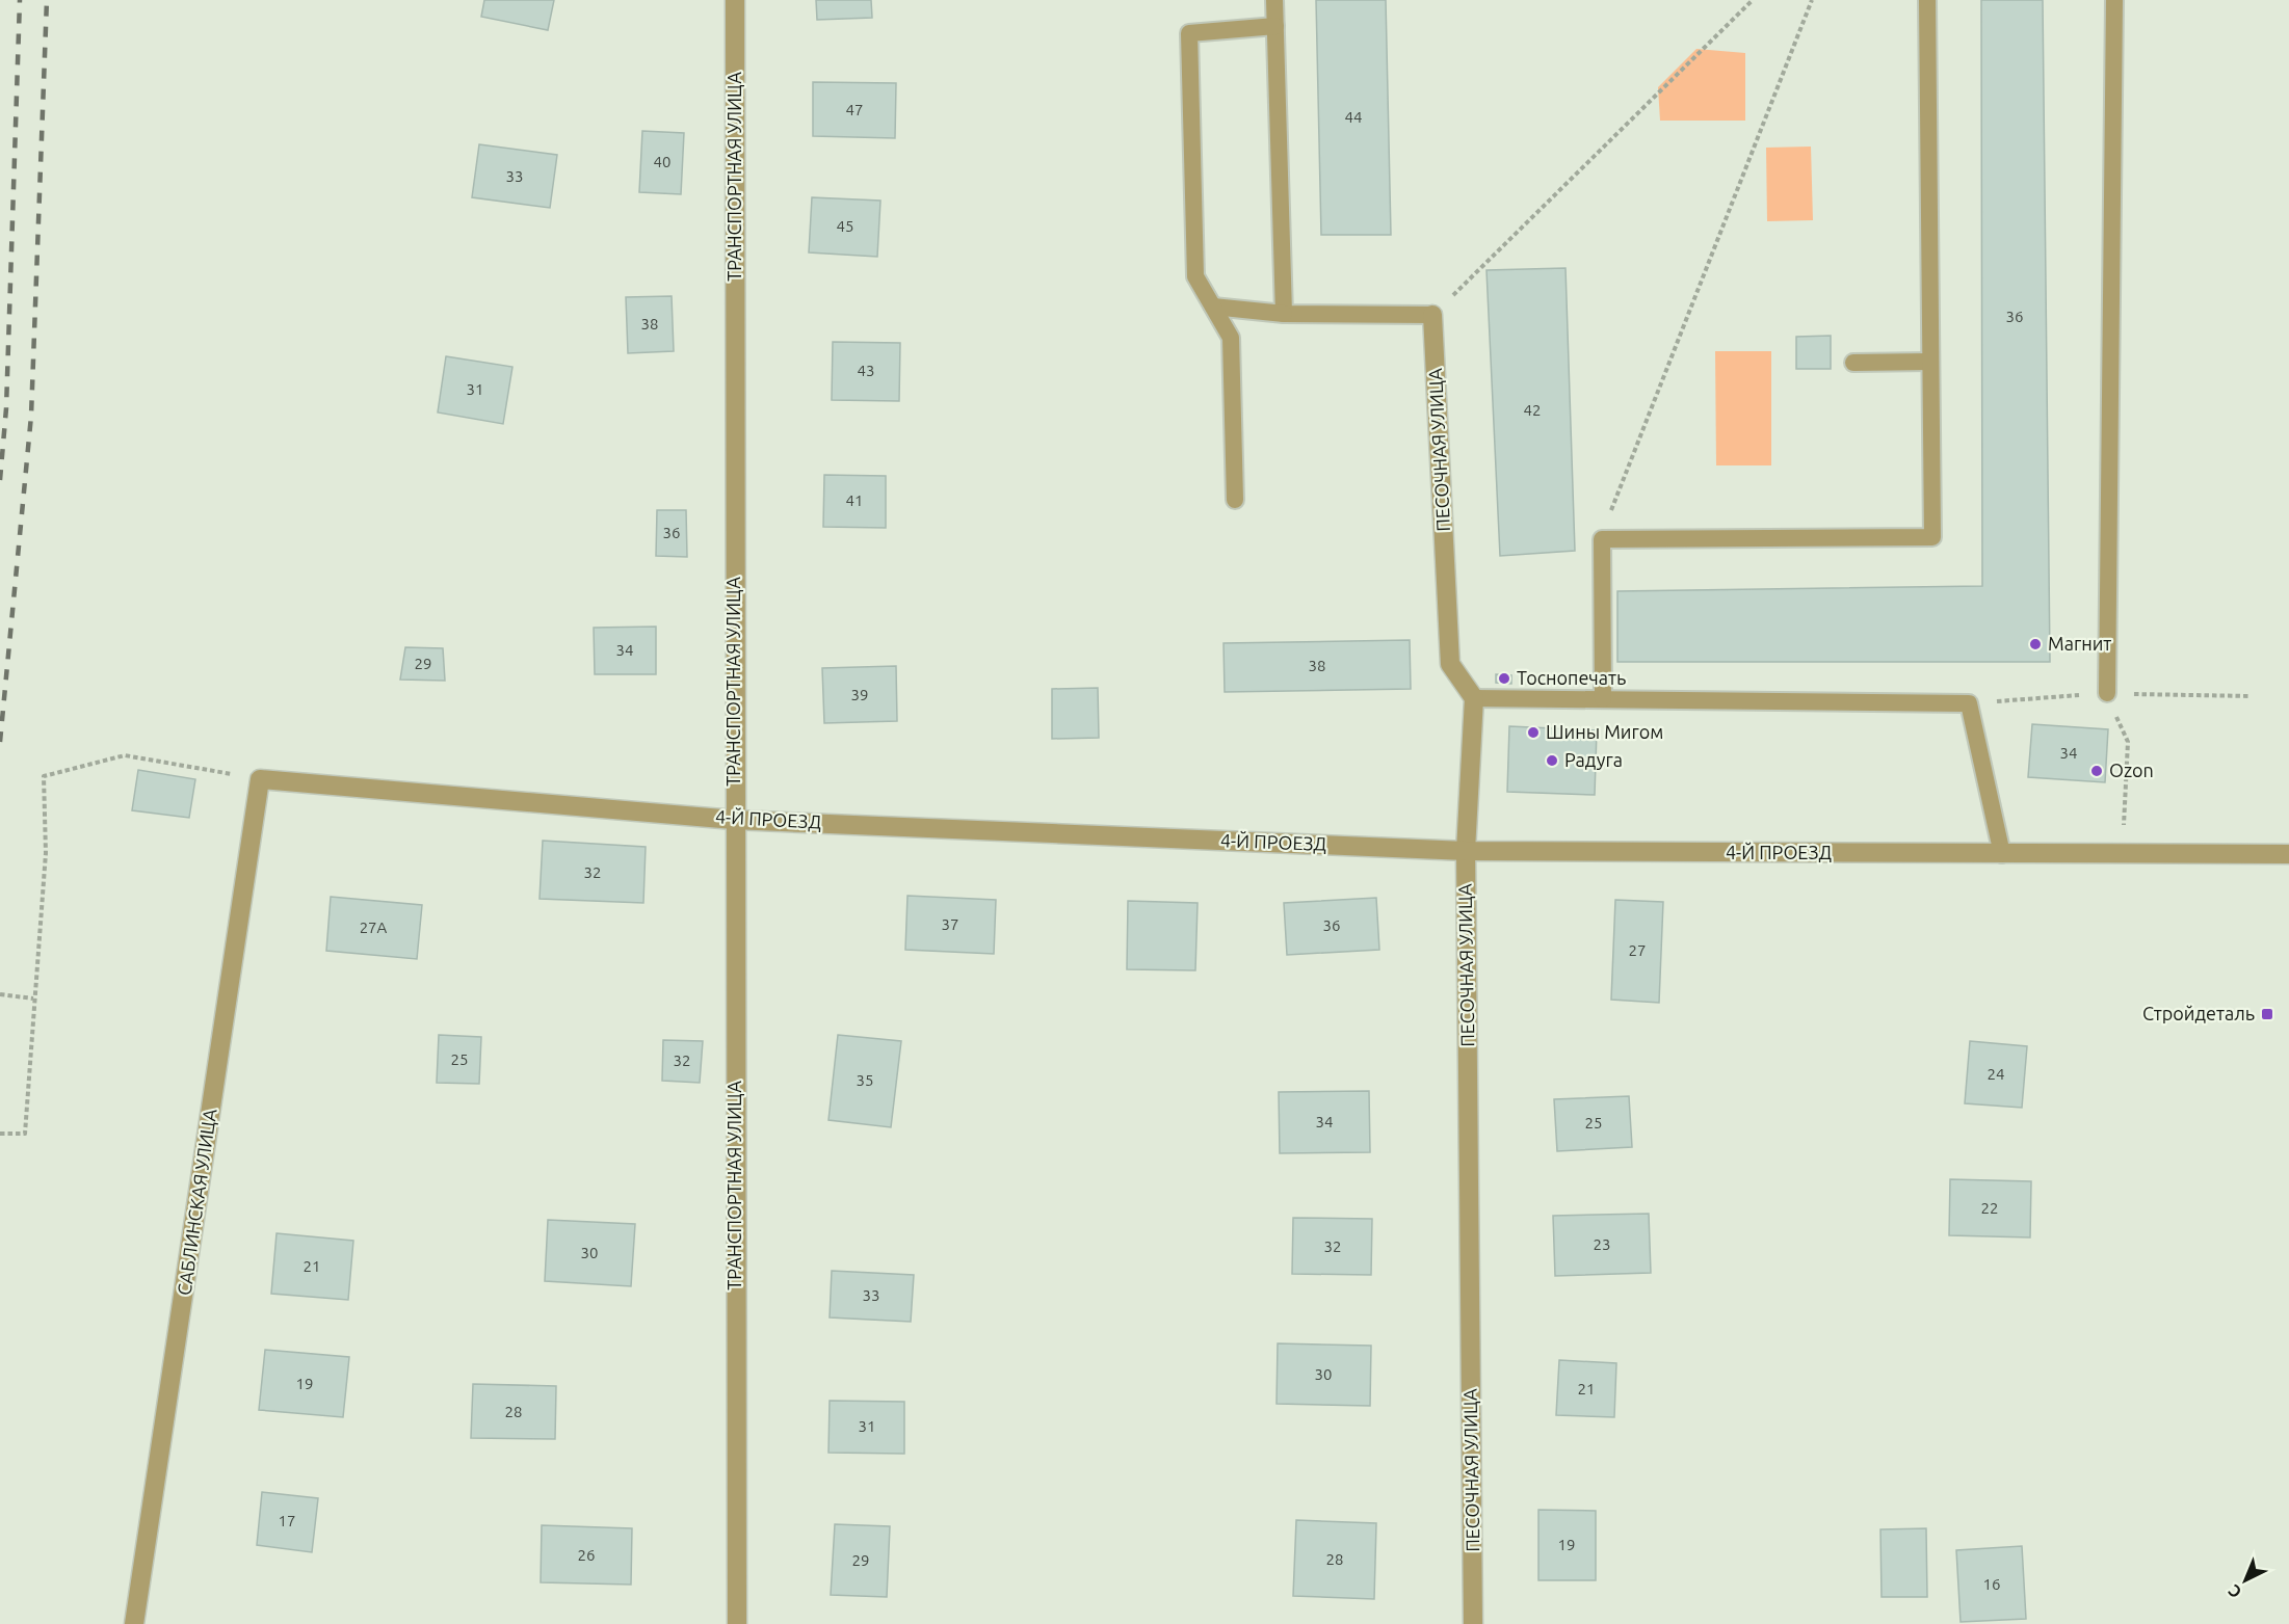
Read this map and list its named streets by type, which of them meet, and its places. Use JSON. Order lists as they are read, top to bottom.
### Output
{
  "streets": {
    "street": [
      "ТРАНСПОРТНАЯ УЛИЦА",
      "ПЕСОЧНАЯ УЛИЦА",
      "4-Й ПРОЕЗД",
      "САБЛИНСКАЯ УЛИЦА"
    ]
  },
  "crossings": [
    ["ТРАНСПОРТНАЯ УЛИЦА", "4-Й ПРОЕЗД"],
    ["ПЕСОЧНАЯ УЛИЦА", "4-Й ПРОЕЗД"],
    ["4-Й ПРОЕЗД", "САБЛИНСКАЯ УЛИЦА"]
  ],
  "places": {
    "other": [
      "Магнит",
      "Тоснопечать",
      "Шины Мигом",
      "Радуга",
      "Ozon"
    ],
    "transit": ["Стройдеталь"]
  },
  "house_numbers": [
    "47",
    "44",
    "40",
    "33",
    "45",
    "36",
    "38",
    "43",
    "31",
    "42",
    "41",
    "36",
    "34",
    "29",
    "38",
    "39",
    "34",
    "32",
    "37",
    "36",
    "27А",
    "27",
    "25",
    "32",
    "24",
    "35",
    "34",
    "25",
    "22",
    "23",
    "32",
    "30",
    "21",
    "33",
    "30",
    "19",
    "21",
    "28",
    "31",
    "17",
    "19",
    "26",
    "28",
    "29",
    "16"
  ],
  "north": "bottom left"
}
